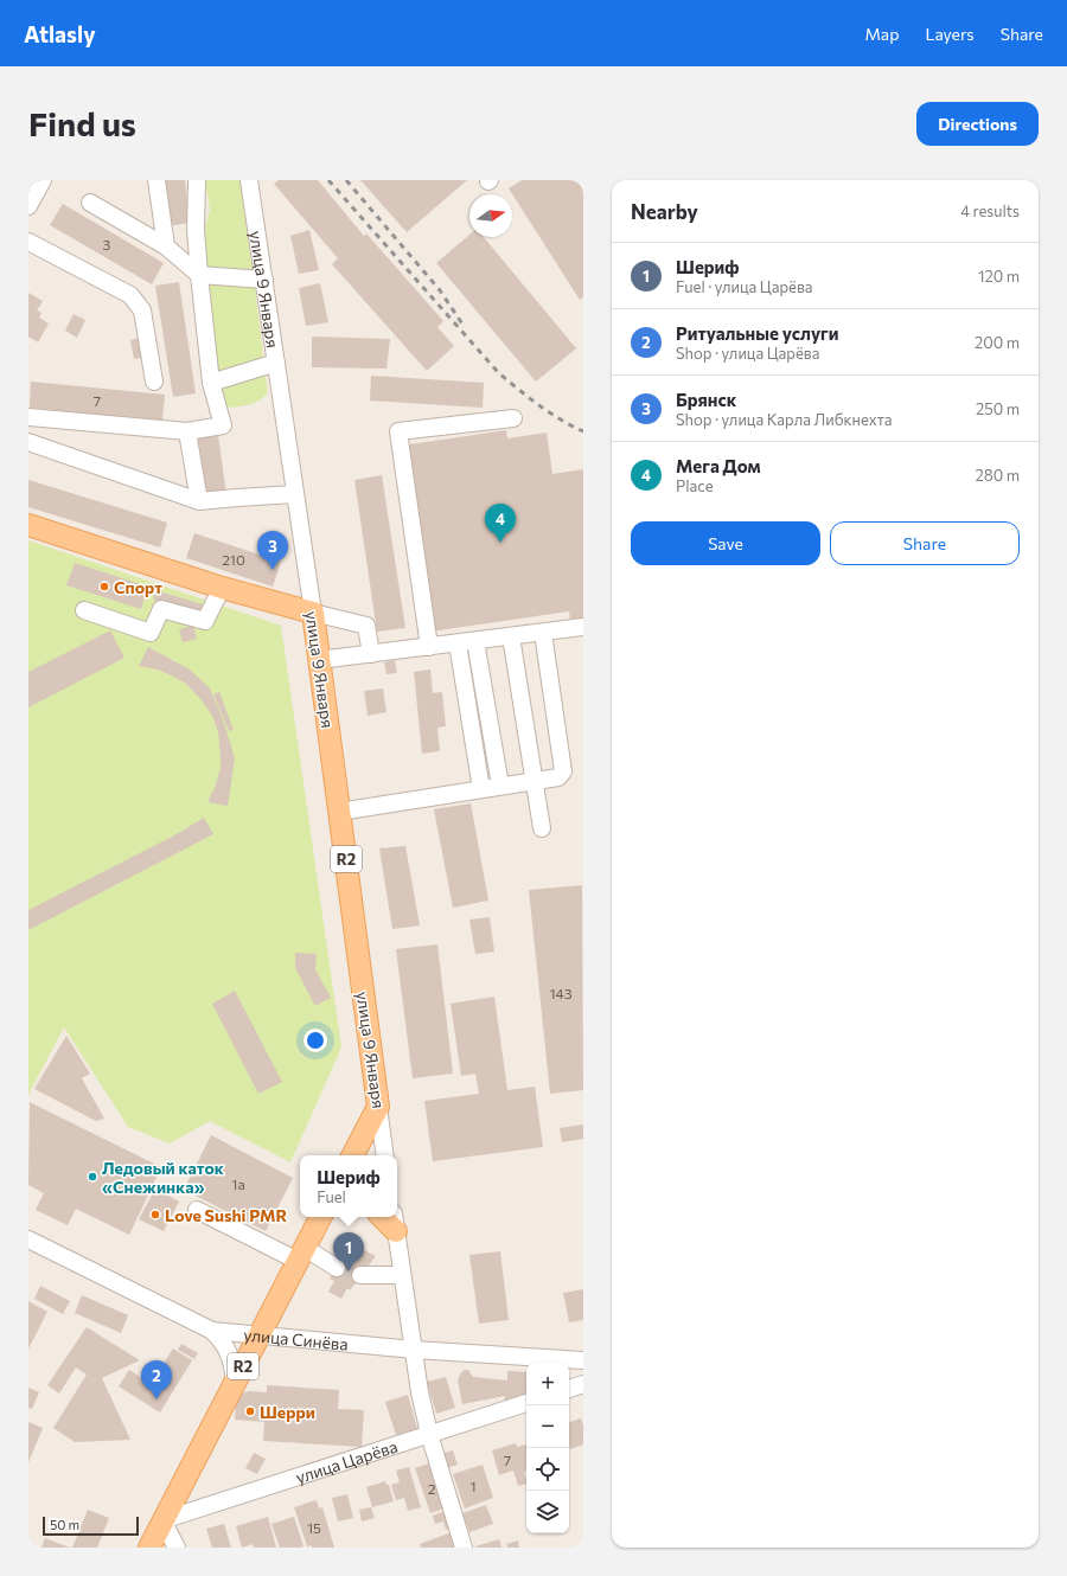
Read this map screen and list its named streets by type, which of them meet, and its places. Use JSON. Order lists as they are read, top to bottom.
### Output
{
  "streets": {
    "main road": ["улица 9 Января", "R2"],
    "street": ["улица Синёва", "улица Царёва"]
  },
  "crossings": [
    ["R2", "улица Синёва"],
    ["R2", "улица Царёва"]
  ],
  "places": [
    "Спорт",
    "Ледовый каток «Снежинка»",
    "Love Sushi PMR",
    "Шерри"
  ],
  "house_numbers": [
    "3",
    "7",
    "210",
    "143",
    "1а",
    "7",
    "1",
    "2",
    "15"
  ],
  "scale_bar": "50 m",
  "north": "right",
  "page": {
    "header": "Atlasly",
    "nav": ["Map", "Layers", "Share"],
    "buttons": [
      "Directions",
      ["Save", "Share"]
    ],
    "title": "Find us",
    "heading": ["Nearby", "4 results"],
    "list": [
      {
        "mark": "1",
        "name": "Шериф",
        "note": "Fuel · улица Царёва",
        "value": "120 m"
      },
      {
        "mark": "2",
        "name": "Ритуальные услуги",
        "note": "Shop · улица Царёва",
        "value": "200 m"
      },
      {
        "mark": "3",
        "name": "Брянск",
        "note": "Shop · улица Карла Либкнехта",
        "value": "250 m"
      },
      {
        "mark": "4",
        "name": "Мега Дом",
        "note": "Place",
        "value": "280 m"
      }
    ],
    "pins": [
      "4",
      "3",
      "1",
      "2"
    ],
    "popup": ["Шериф", "Fuel"],
    "map_buttons": ["+", "−"],
    "scale": "50 m"
  }
}
